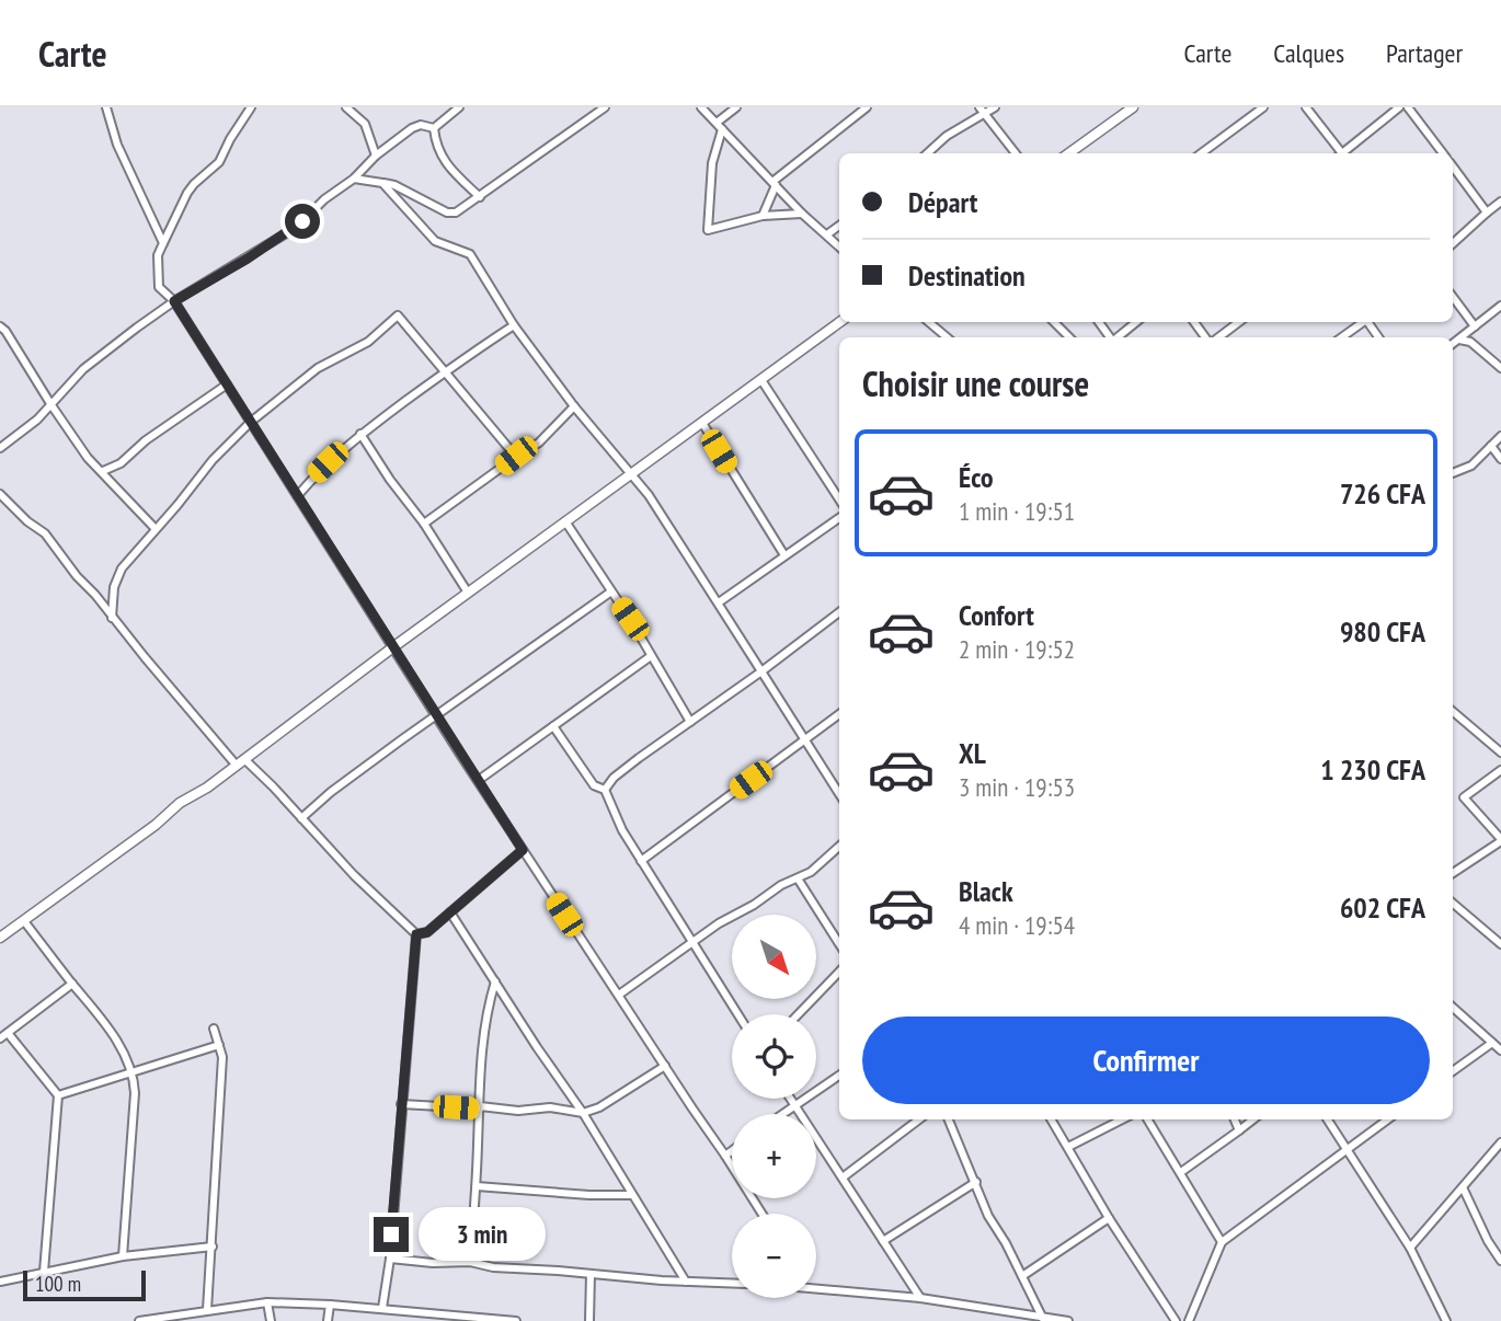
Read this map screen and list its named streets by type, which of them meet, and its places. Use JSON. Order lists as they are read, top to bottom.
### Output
{
  "scale_bar": "100 m",
  "north": "bottom right",
  "page": {
    "header": "Carte",
    "nav": ["Carte", "Calques", "Partager"],
    "banner": ["Départ", "Destination"],
    "heading": "Choisir une course",
    "list": [
      {
        "name": "Éco",
        "note": "1 min · 19:51",
        "value": "726 CFA"
      },
      {
        "name": "Confort",
        "note": "2 min · 19:52",
        "value": "980 CFA"
      },
      {
        "name": "XL",
        "note": "3 min · 19:53",
        "value": "1 230 CFA"
      },
      {
        "name": "Black",
        "note": "4 min · 19:54",
        "value": "602 CFA"
      }
    ],
    "map_buttons": ["+", "−"],
    "buttons": "Confirmer",
    "bubble": "3 min",
    "scale": "100 m"
  }
}
